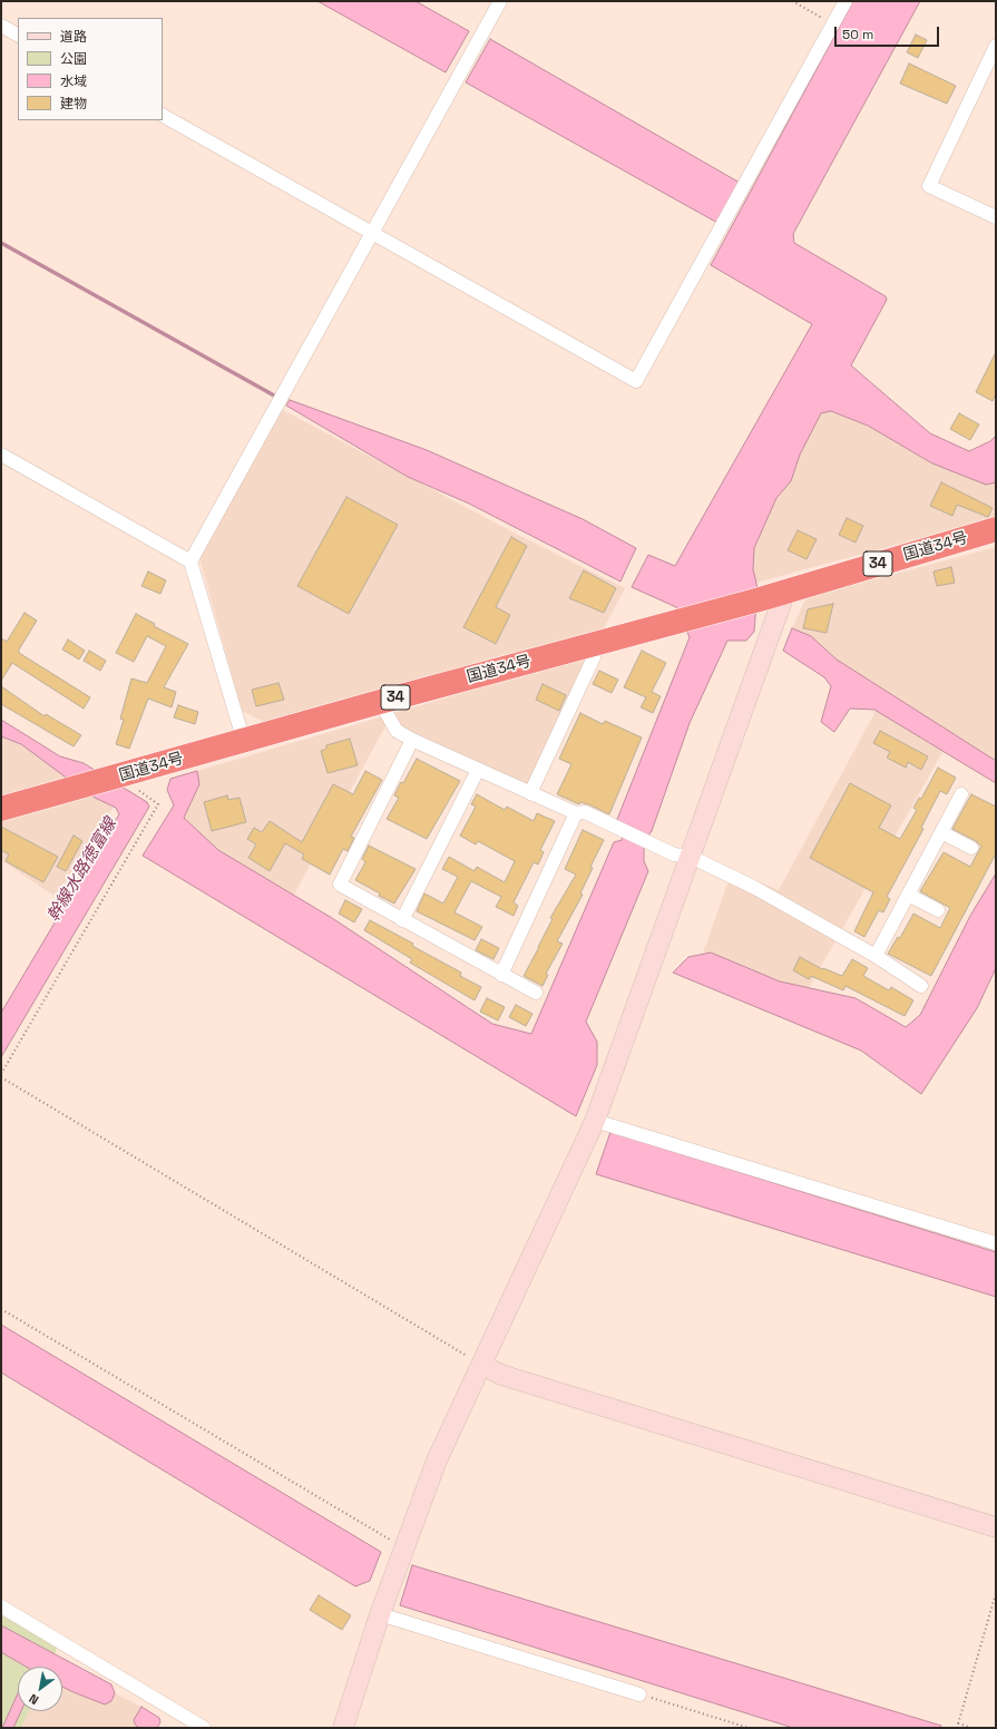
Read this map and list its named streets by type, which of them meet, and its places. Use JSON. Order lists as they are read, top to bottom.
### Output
{
  "streets": {
    "highway": ["国道34号", "34"]
  },
  "water": ["幹線水路徳富線"],
  "legend": [
    "道路",
    "公園",
    "水域",
    "建物"
  ],
  "scale_bar": "50 m",
  "north": "bottom left"
}
